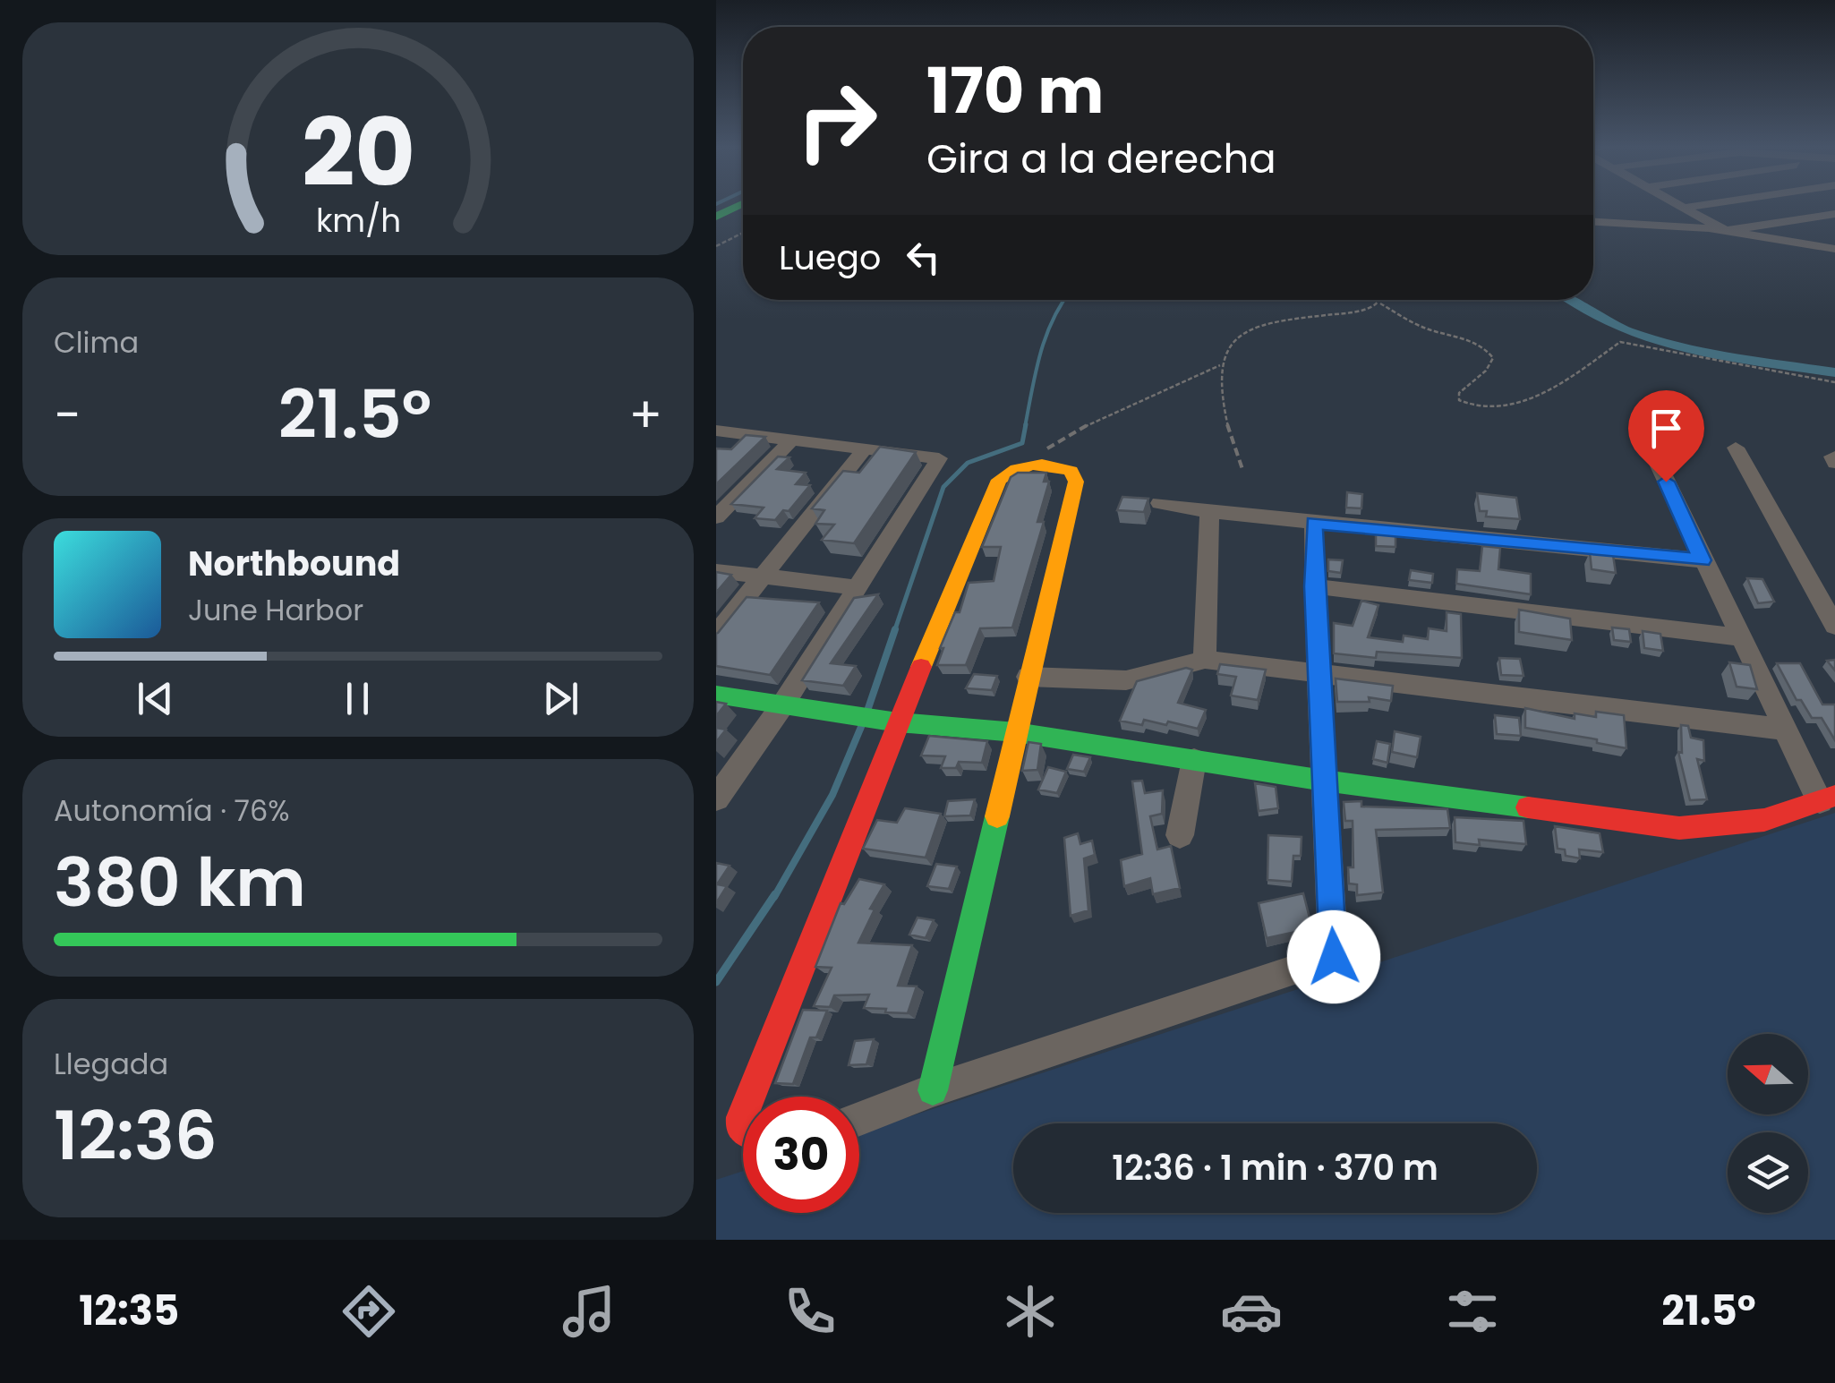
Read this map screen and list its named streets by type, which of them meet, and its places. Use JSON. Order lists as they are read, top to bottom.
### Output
{
  "north": "left",
  "page": {
    "turn": ["170 m", "Gira a la derecha"],
    "then": "Luego",
    "tile": [
      "Clima",
      ["Autonomía · 76%", "380 km"],
      ["Llegada", "12:36"]
    ],
    "heat": ["−", "21.5°", "+"],
    "song": ["Northbound", "June Harbor"],
    "limit": "30",
    "trip": "12:36 · 1 min · 370 m",
    "tabs": ["12:35", "21.5°"],
    "gauge": ["20", "km/h"]
  }
}
